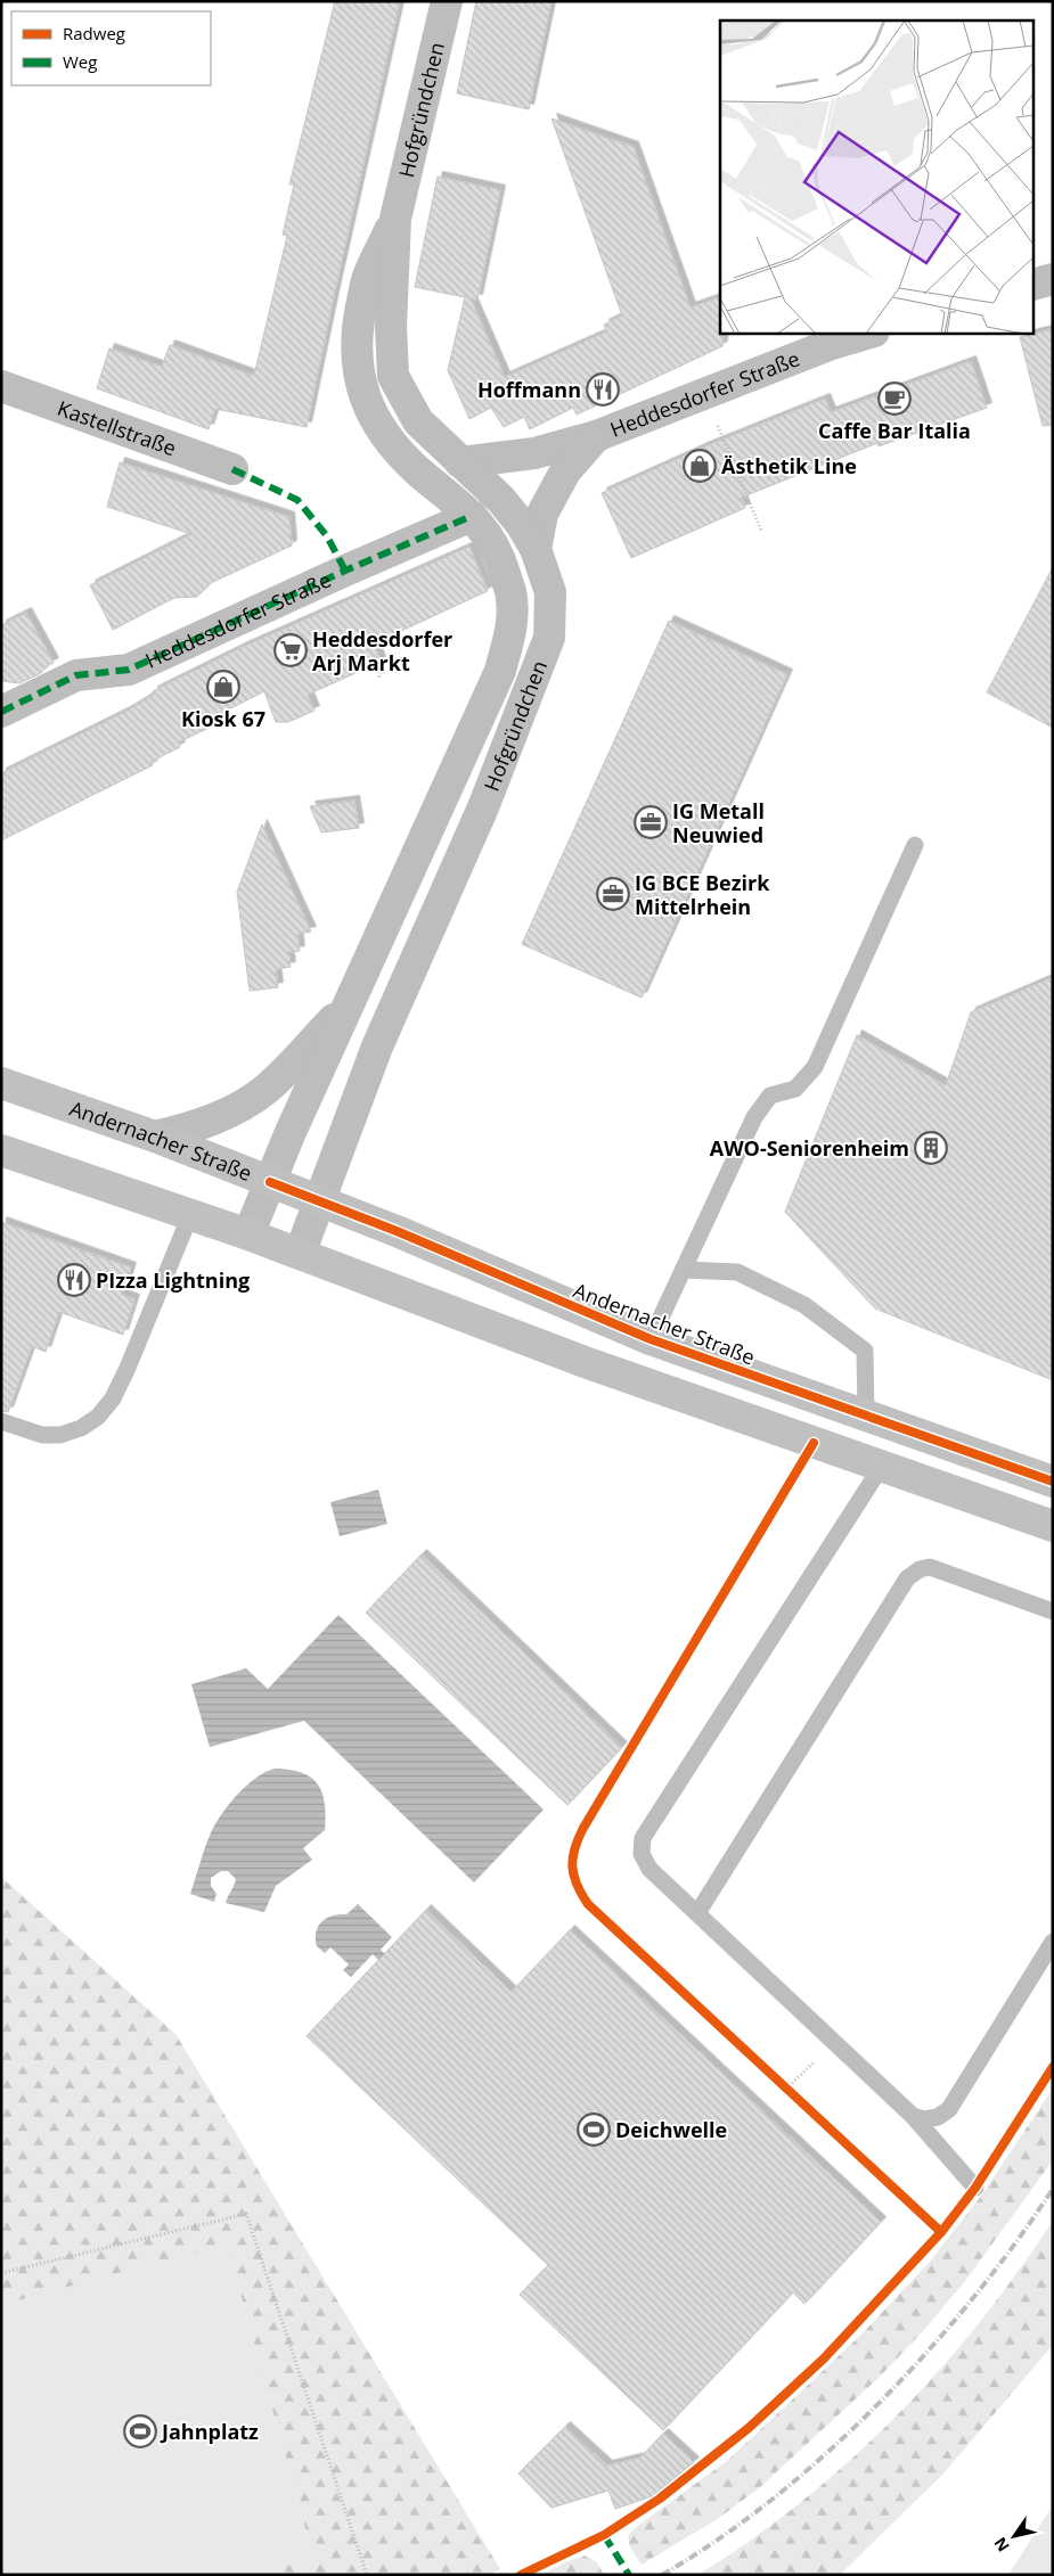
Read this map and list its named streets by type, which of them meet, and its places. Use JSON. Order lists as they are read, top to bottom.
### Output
{
  "streets": {
    "street": [
      "Hofgründchen",
      "Heddesdorfer Straße",
      "Kastellstraße",
      "Andernacher Straße"
    ]
  },
  "crossings": [
    ["Hofgründchen", "Heddesdorfer Straße"],
    ["Hofgründchen", "Andernacher Straße"]
  ],
  "places": {
    "restaurant": ["Hoffmann", "PIzza Lightning"],
    "cafe": ["Caffe Bar Italia"],
    "shop": ["Ästhetik Line", "Kiosk 67"],
    "supermarket": ["Heddesdorfer Arj Markt"],
    "office": ["IG Metall Neuwied", "IG BCE Bezirk Mittelrhein"],
    "building": ["AWO-Seniorenheim"],
    "sports": ["Deichwelle", "Jahnplatz"]
  },
  "legend": ["Radweg", "Weg"],
  "north": "bottom left"
}
